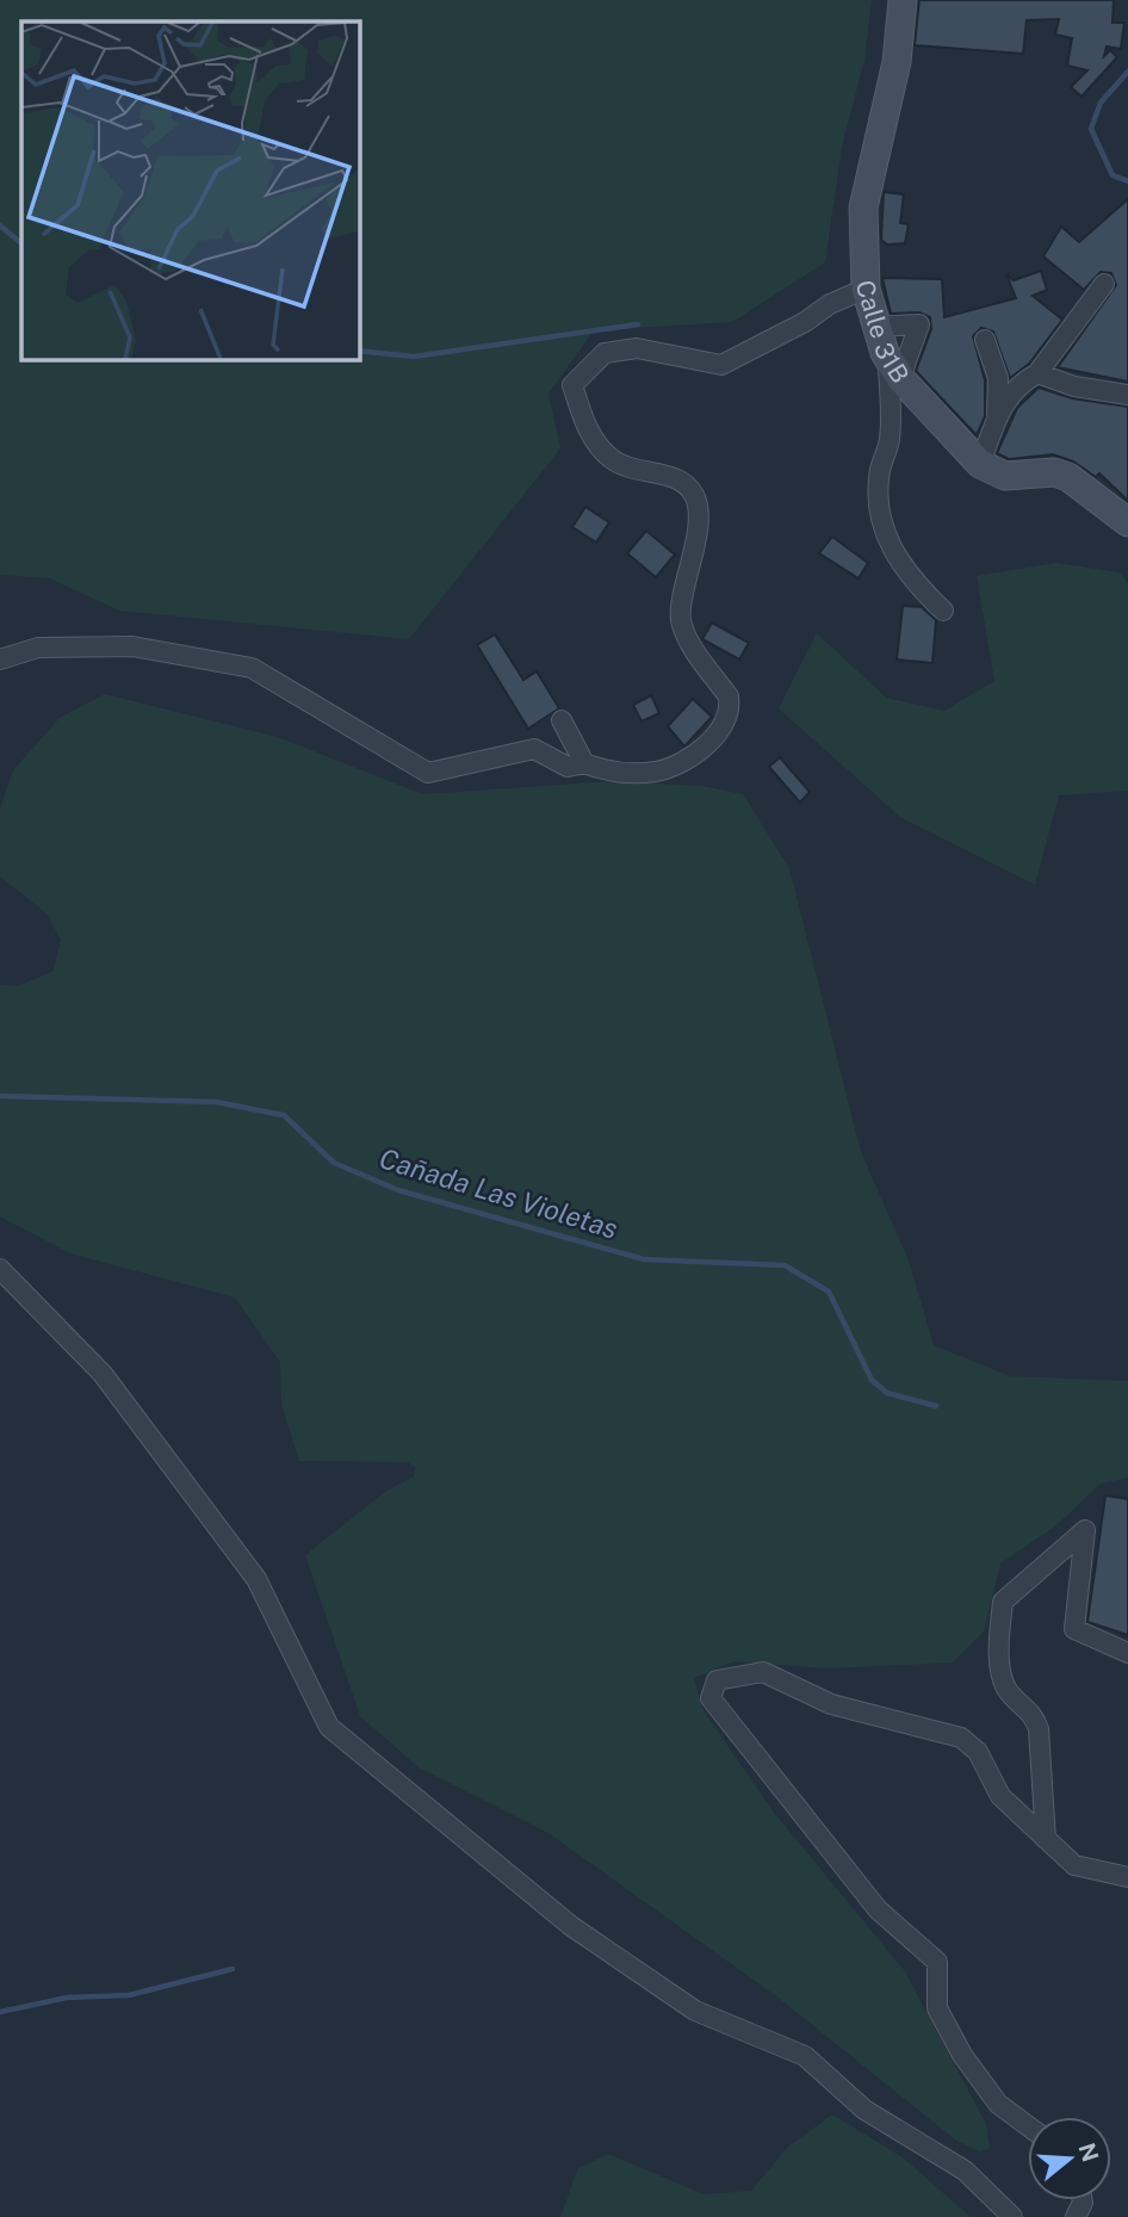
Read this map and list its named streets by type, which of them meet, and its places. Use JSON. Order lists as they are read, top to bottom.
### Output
{
  "streets": {
    "street": ["Calle 31B"]
  },
  "water": ["Cañada Las Violetas"],
  "north": "right"
}
